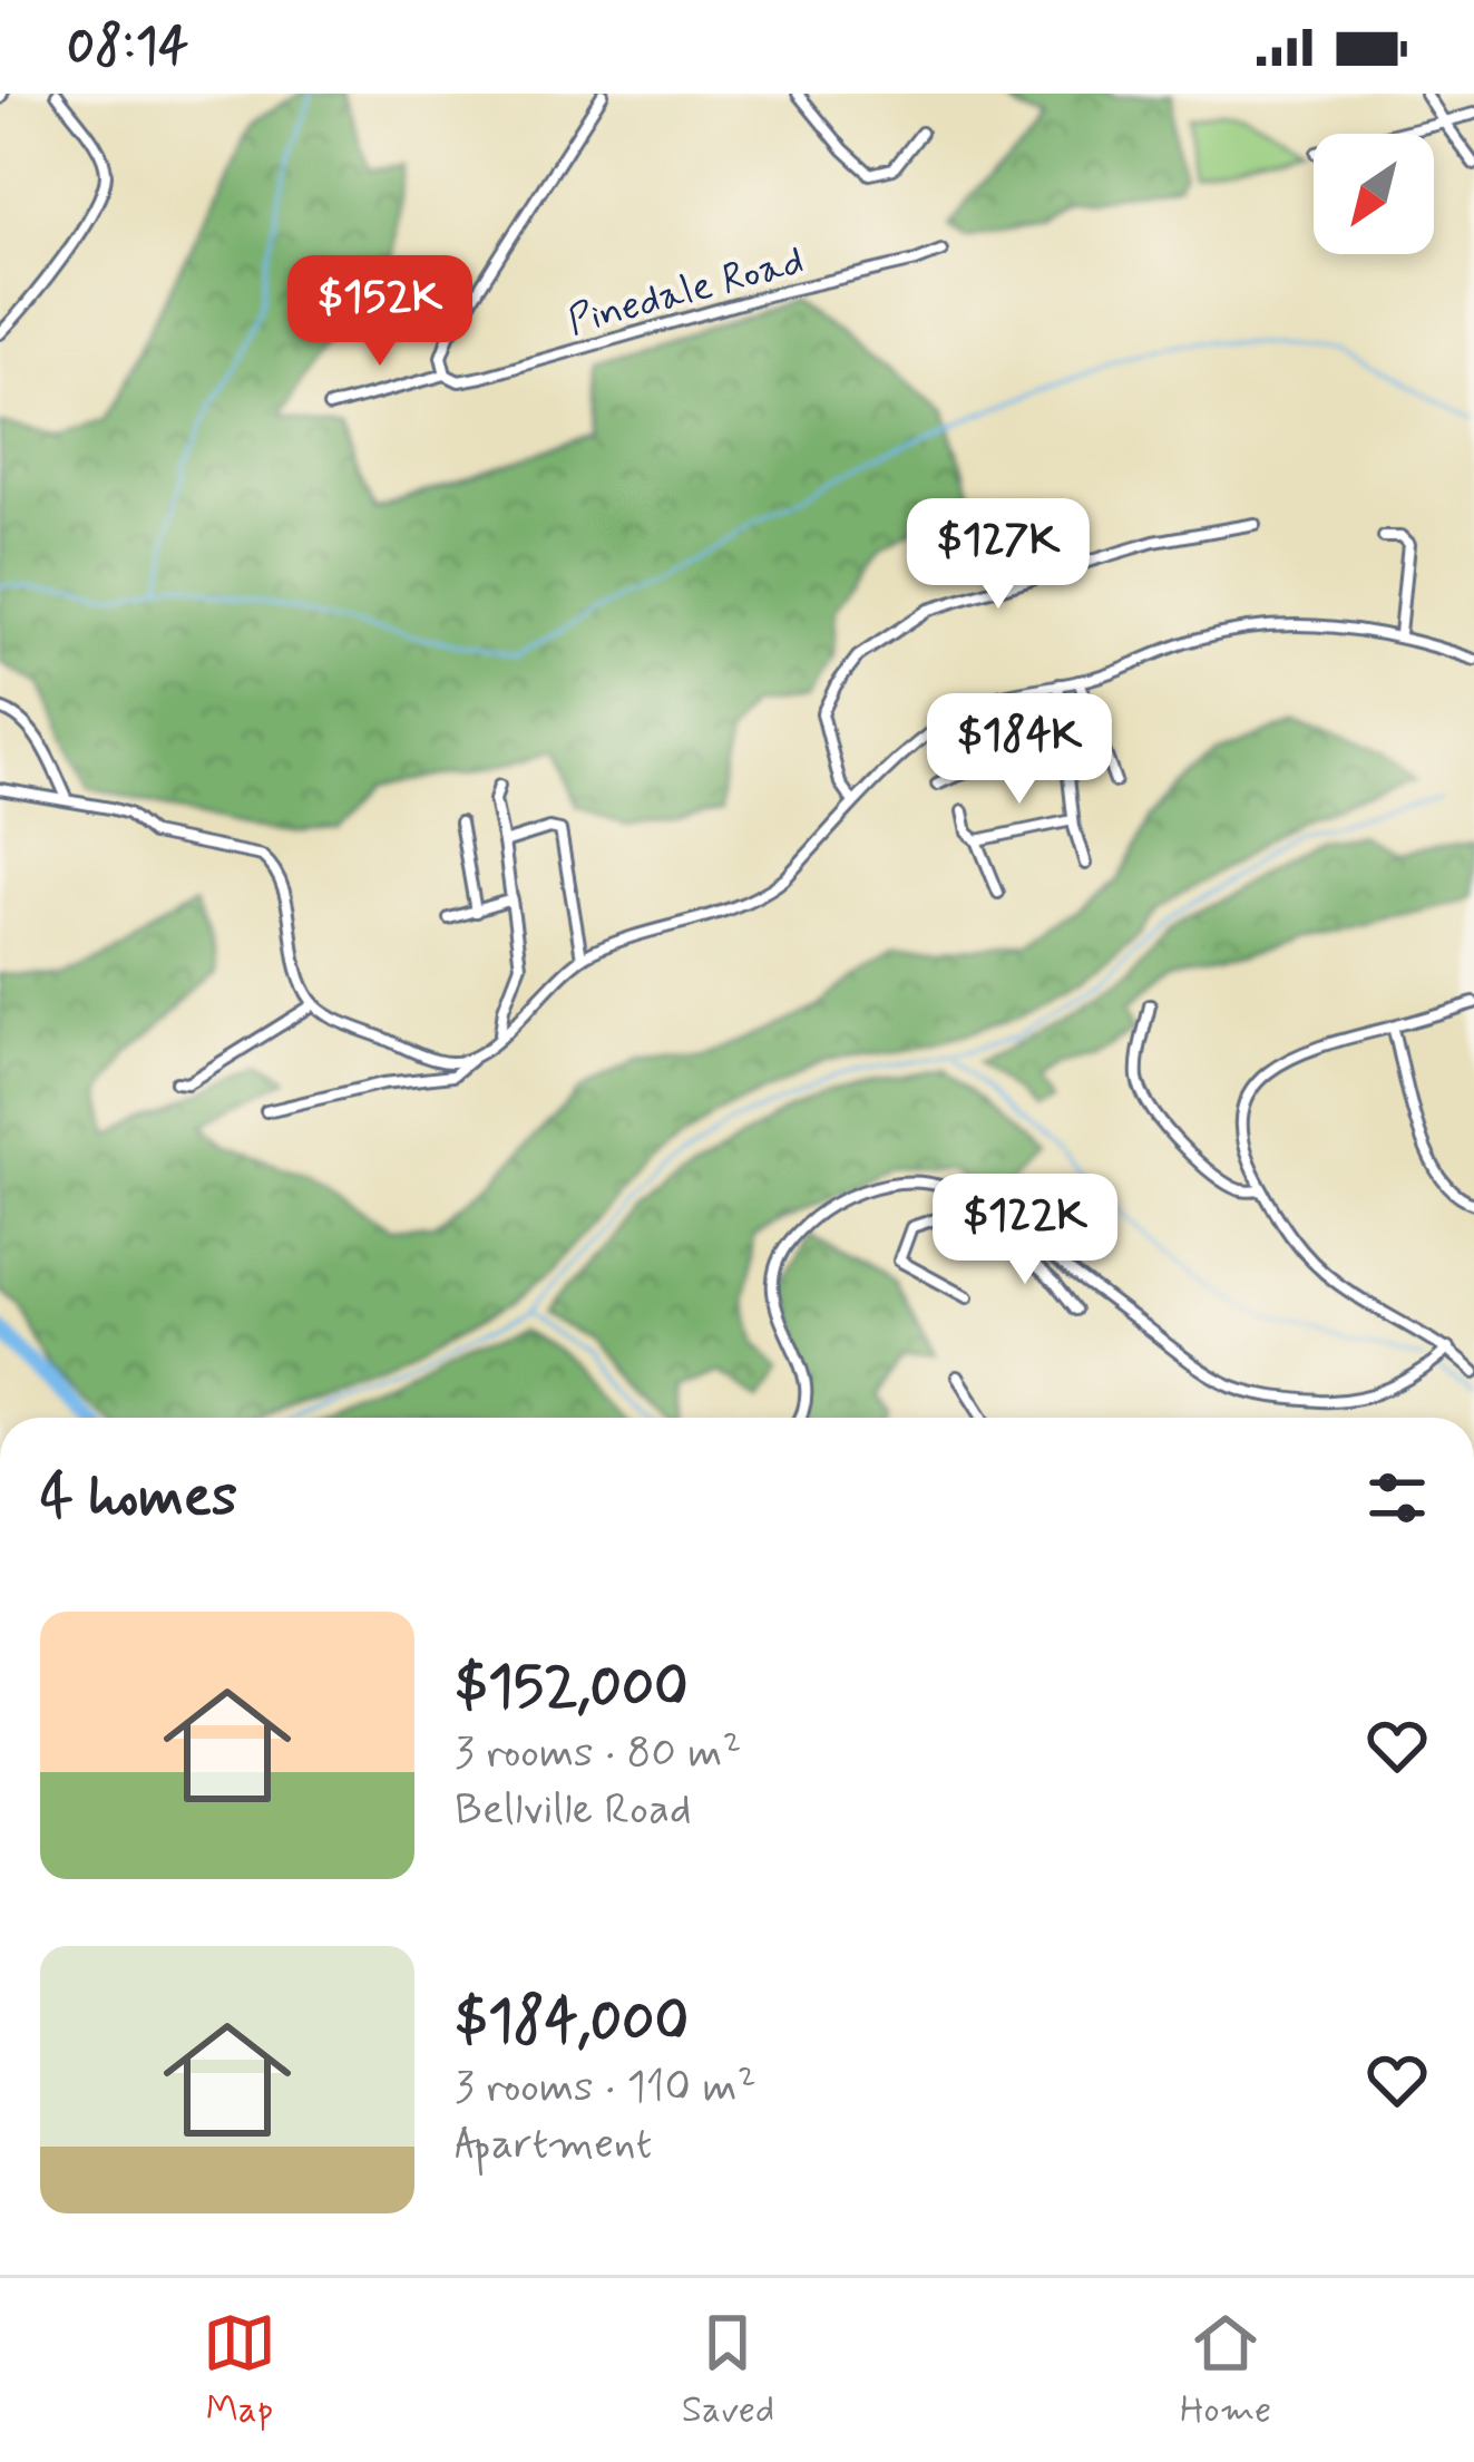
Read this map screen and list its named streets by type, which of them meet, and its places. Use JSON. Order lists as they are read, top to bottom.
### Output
{
  "streets": {
    "street": ["Pinedale Road"]
  },
  "north": "bottom left",
  "page": {
    "status": "08:14",
    "price": [
      "$152K",
      "$127K",
      "$184K",
      "$122K"
    ],
    "heading": "4 homes",
    "list": [
      {
        "name": "$152,000",
        "note": "3 rooms · 80 m² · Bellville Road"
      },
      {
        "name": "$184,000",
        "note": "3 rooms · 110 m² · Apartment"
      }
    ],
    "tabs": ["Map", "Saved", "Home"]
  }
}
